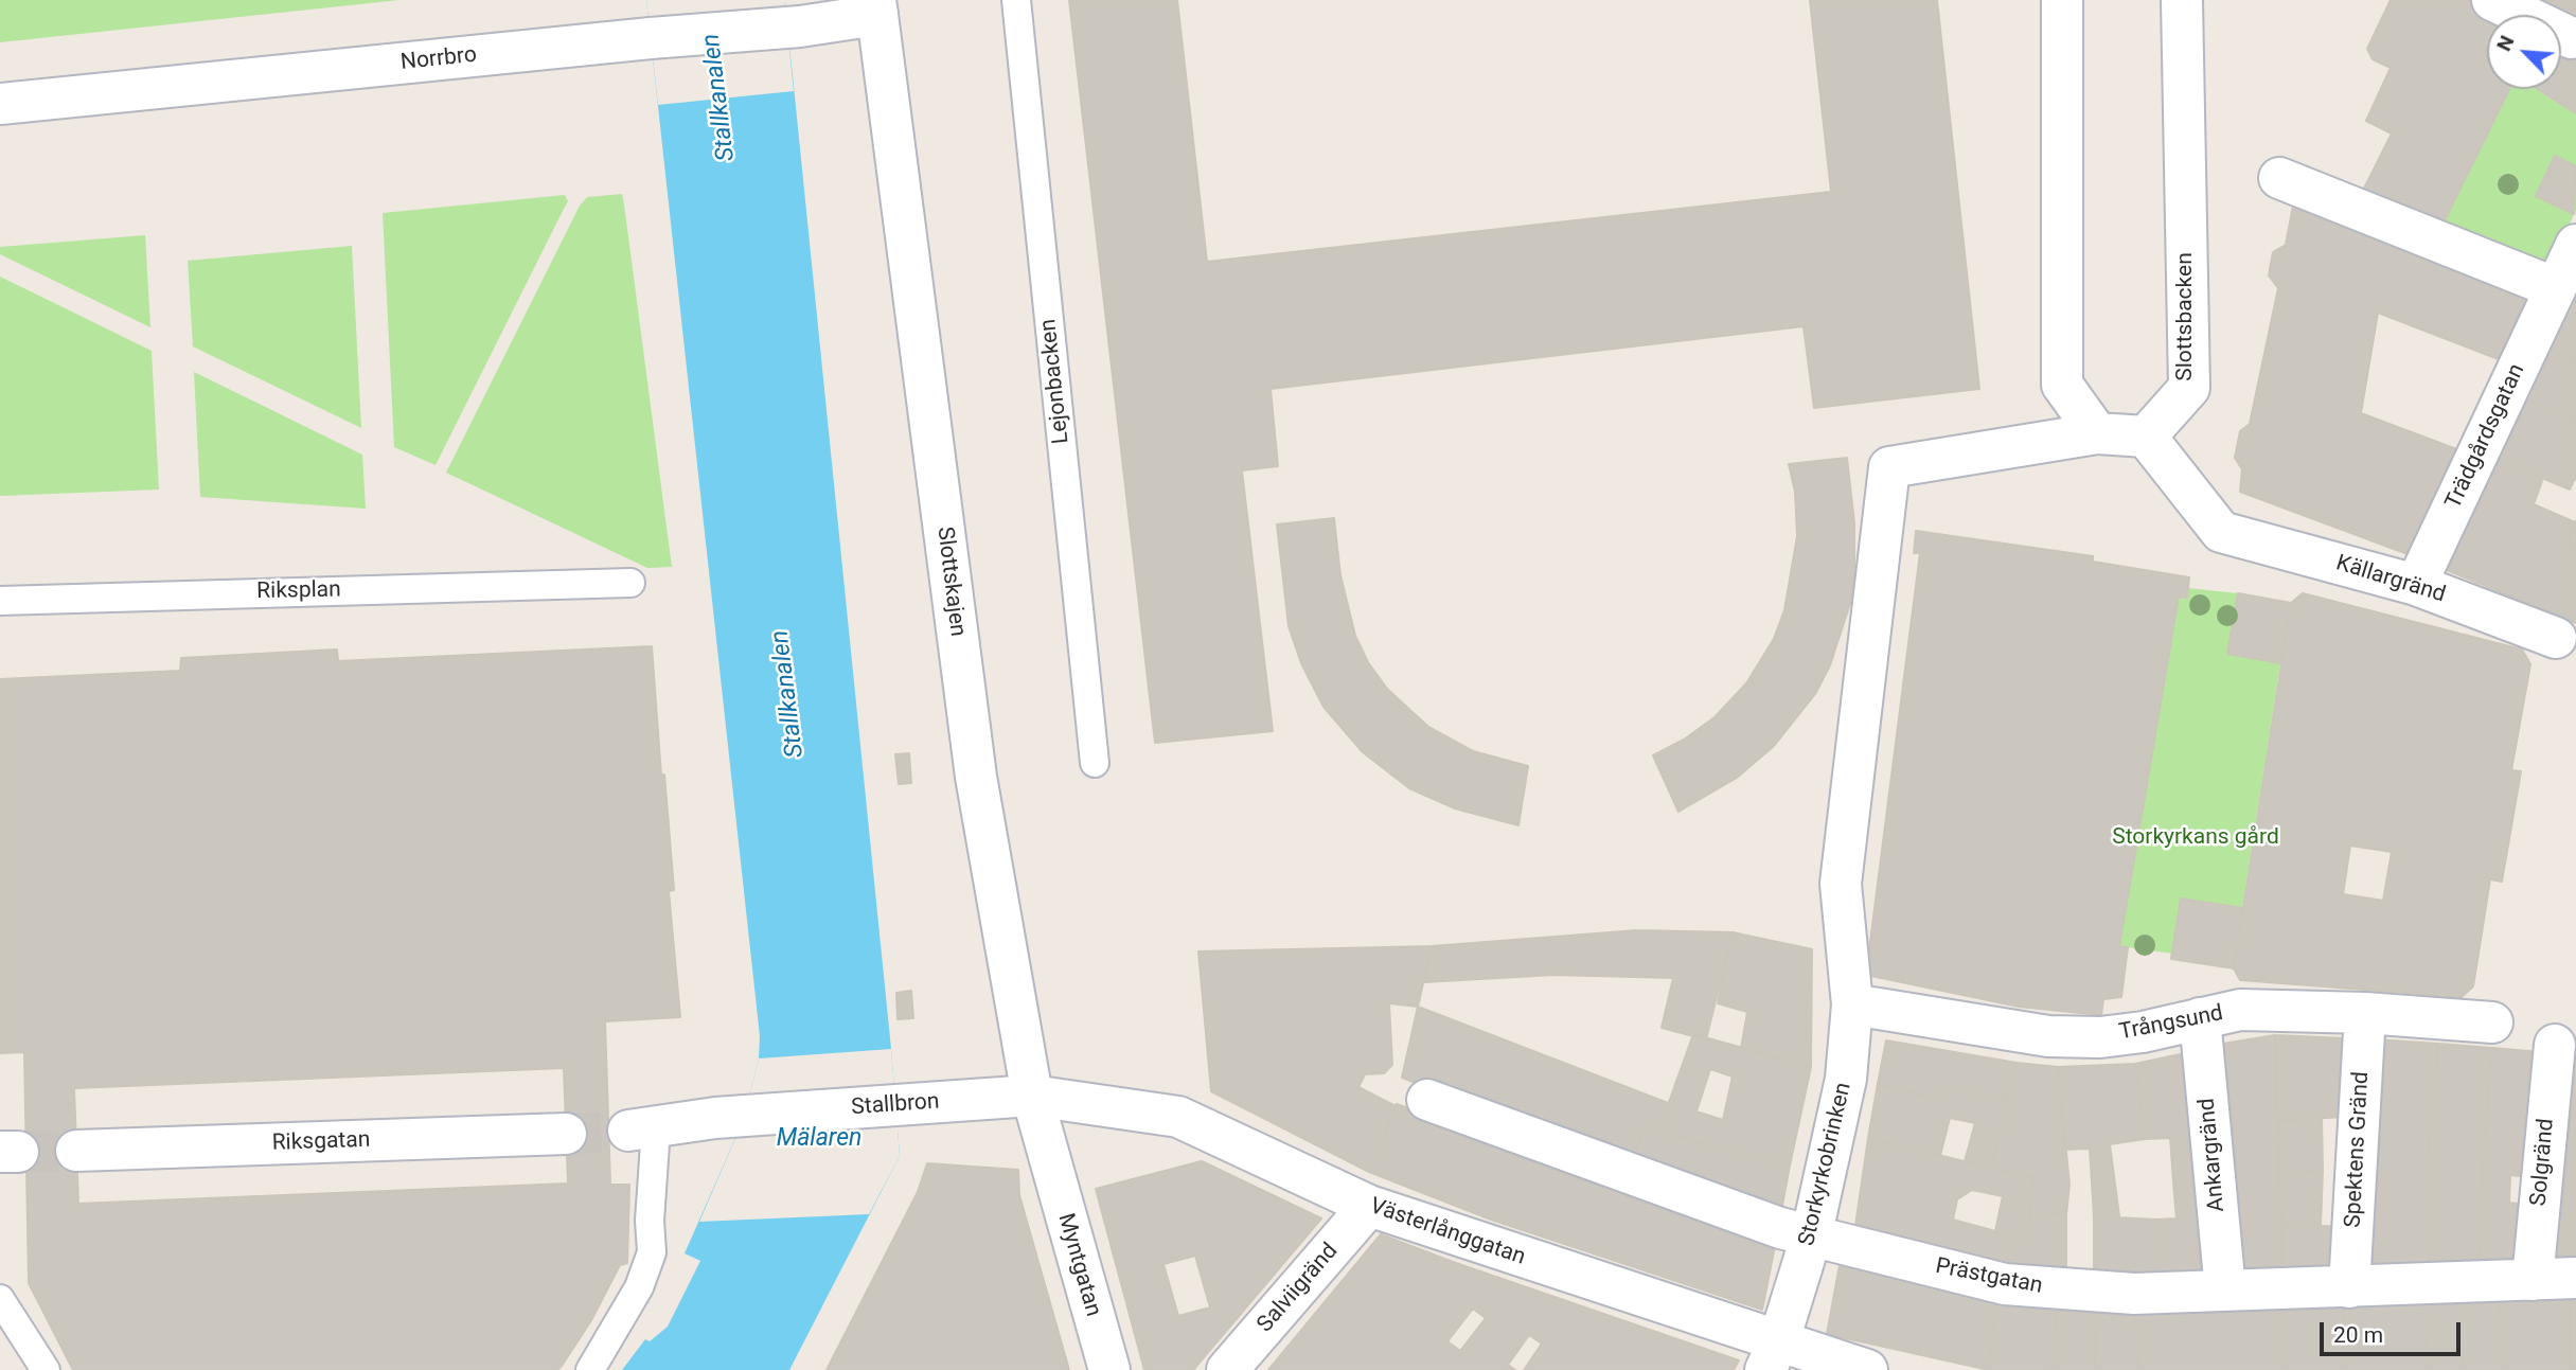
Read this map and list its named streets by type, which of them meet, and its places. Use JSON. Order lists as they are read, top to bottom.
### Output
{
  "streets": {
    "street": [
      "Norrbro",
      "Slottsbacken",
      "Trädgårdsgatan",
      "Källargränd",
      "Slottskajen",
      "Trångsund",
      "Stallbron",
      "Riksgatan",
      "Spektens Gränd",
      "Ankargränd",
      "Solgränd",
      "Storkyrkobrinken",
      "Västerlånggatan",
      "Myntgatan",
      "Prästgatan",
      "Salviigränd"
    ],
    "lane": ["Lejonbacken", "Riksplan"]
  },
  "crossings": [
    ["Norrbro", "Slottskajen"],
    ["Slottsbacken", "Källargränd"],
    ["Trädgårdsgatan", "Källargränd"],
    ["Slottskajen", "Stallbron"],
    ["Slottskajen", "Västerlånggatan"],
    ["Slottskajen", "Myntgatan"],
    ["Trångsund", "Spektens Gränd"],
    ["Trångsund", "Ankargränd"],
    ["Trångsund", "Storkyrkobrinken"],
    ["Stallbron", "Västerlånggatan"],
    ["Spektens Gränd", "Prästgatan"],
    ["Ankargränd", "Prästgatan"],
    ["Solgränd", "Prästgatan"],
    ["Storkyrkobrinken", "Västerlånggatan"],
    ["Storkyrkobrinken", "Prästgatan"],
    ["Västerlånggatan", "Salviigränd"]
  ],
  "water": ["Stallkanalen", "Mälaren"],
  "parks": ["Storkyrkans gård"],
  "scale_bar": "20 m",
  "north": "top left"
}
